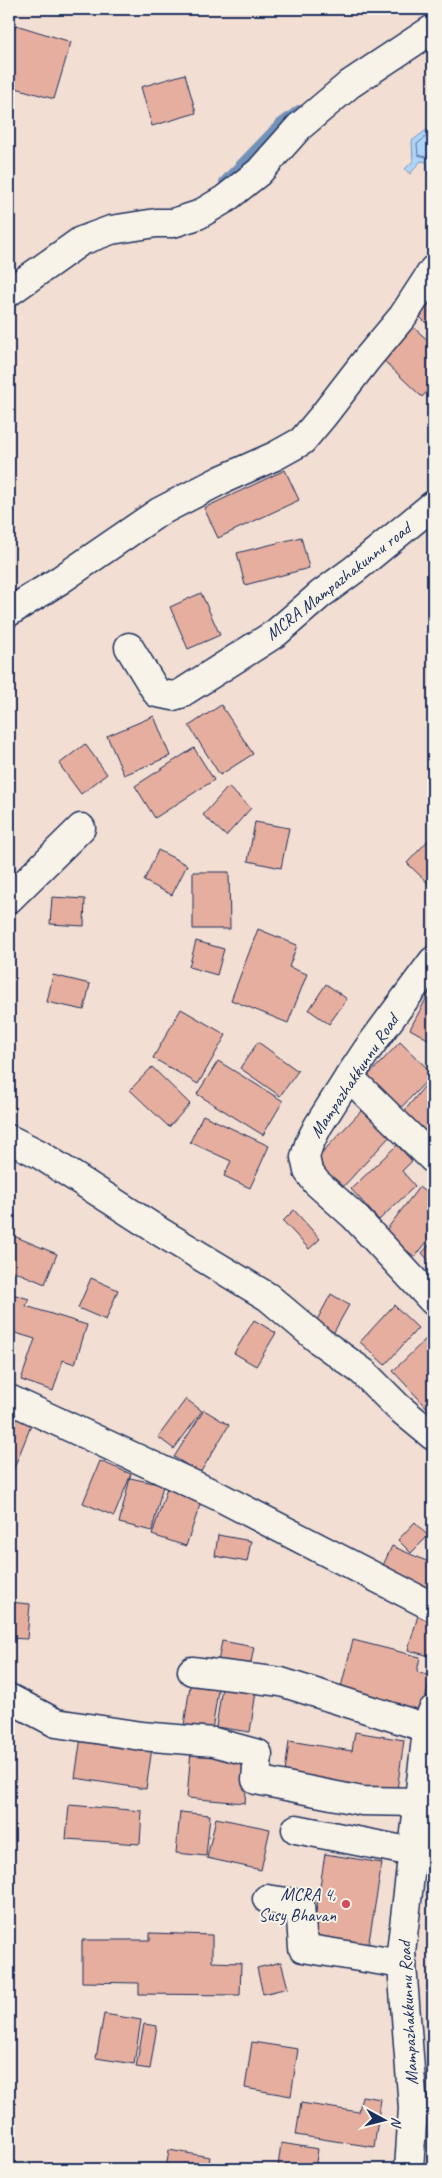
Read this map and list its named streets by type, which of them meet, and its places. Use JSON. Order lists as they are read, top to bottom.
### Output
{
  "streets": {
    "street": ["MCRA Mampazhakunnu road", "Mampazhakkunnu Road"]
  },
  "places": ["MCRA 4, Susy Bhavan"],
  "north": "right"
}
